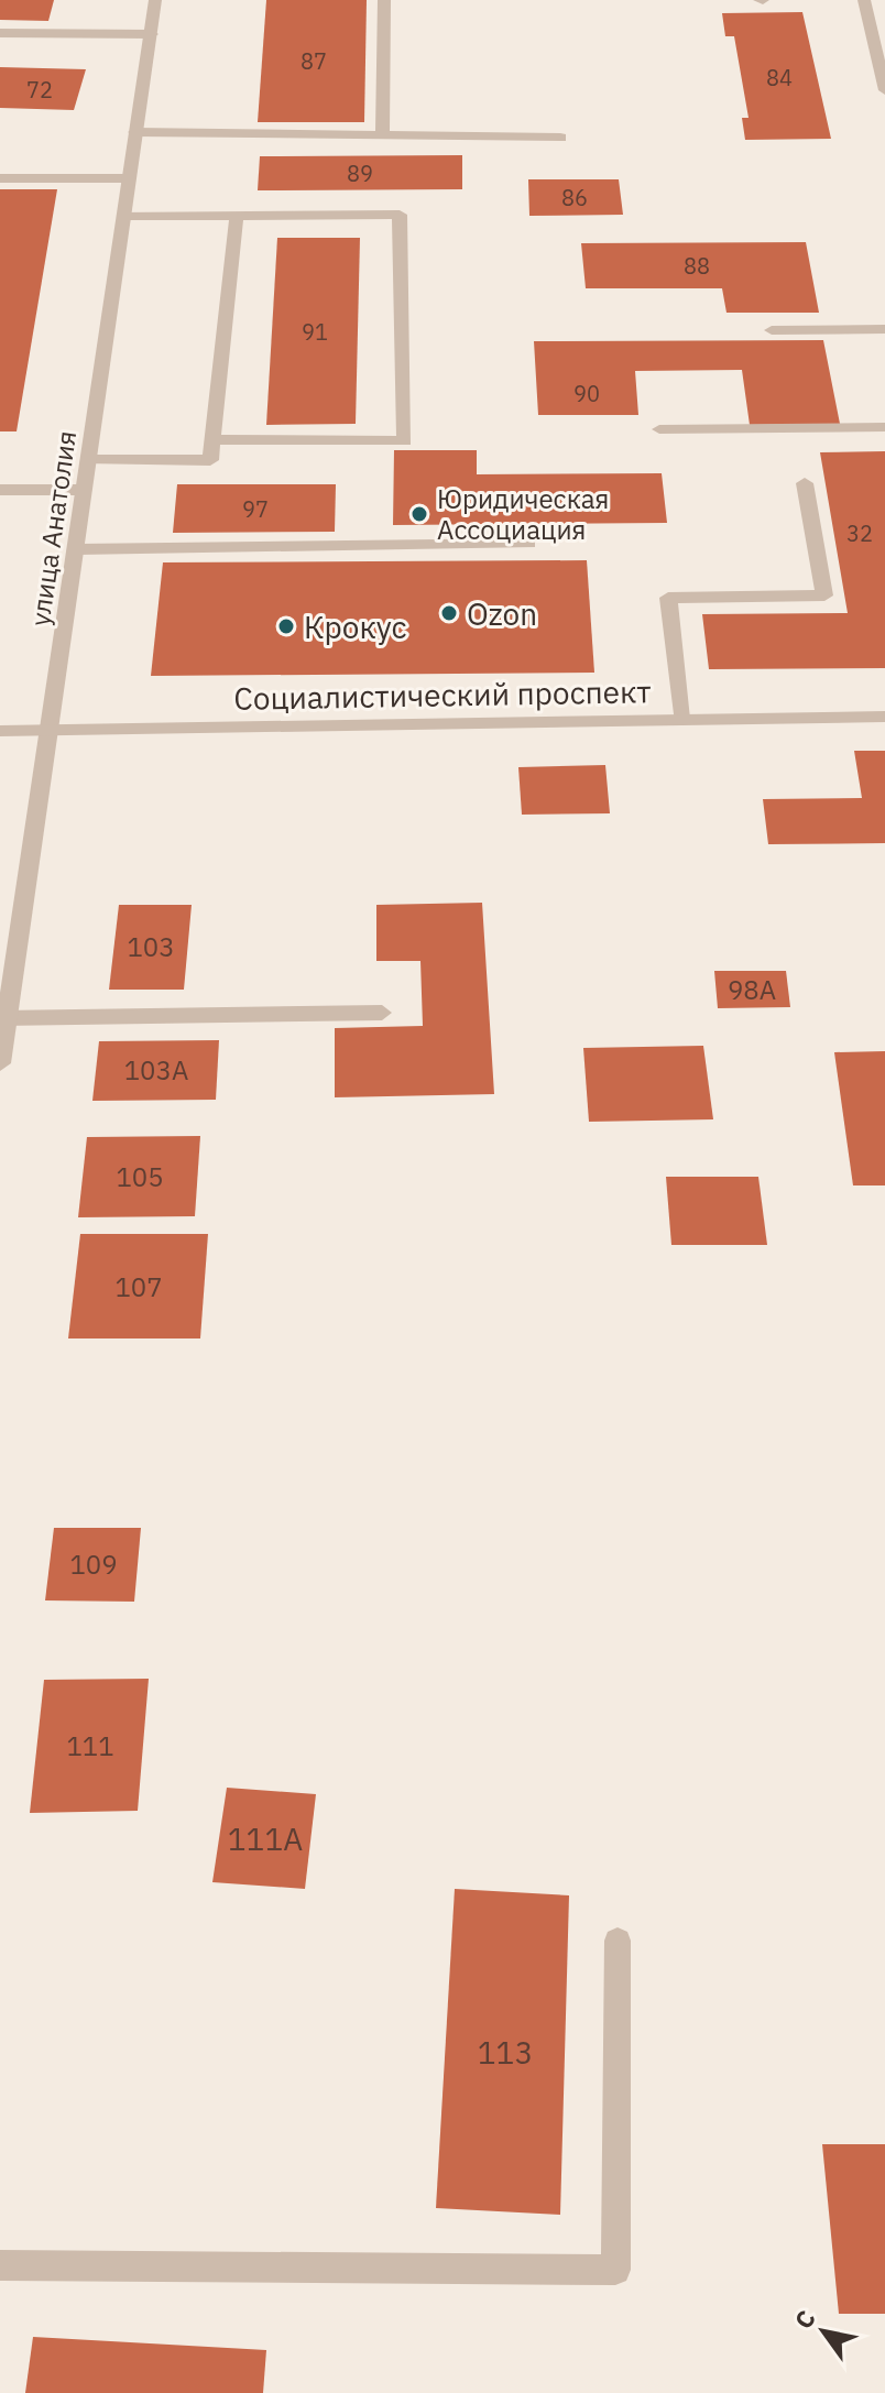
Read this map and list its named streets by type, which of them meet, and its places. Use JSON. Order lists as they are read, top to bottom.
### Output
{
  "streets": {
    "street": ["улица Анатолия", "Социалистический проспект"]
  },
  "crossings": [
    ["улица Анатолия", "Социалистический проспект"]
  ],
  "places": ["Юридическая Ассоциация", "Ozon", "Крокус"],
  "house_numbers": [
    "87",
    "84",
    "72",
    "89",
    "86",
    "88",
    "91",
    "90",
    "97",
    "32",
    "103",
    "98А",
    "103А",
    "105",
    "107",
    "109",
    "111",
    "111А",
    "113"
  ],
  "north": "top left"
}
